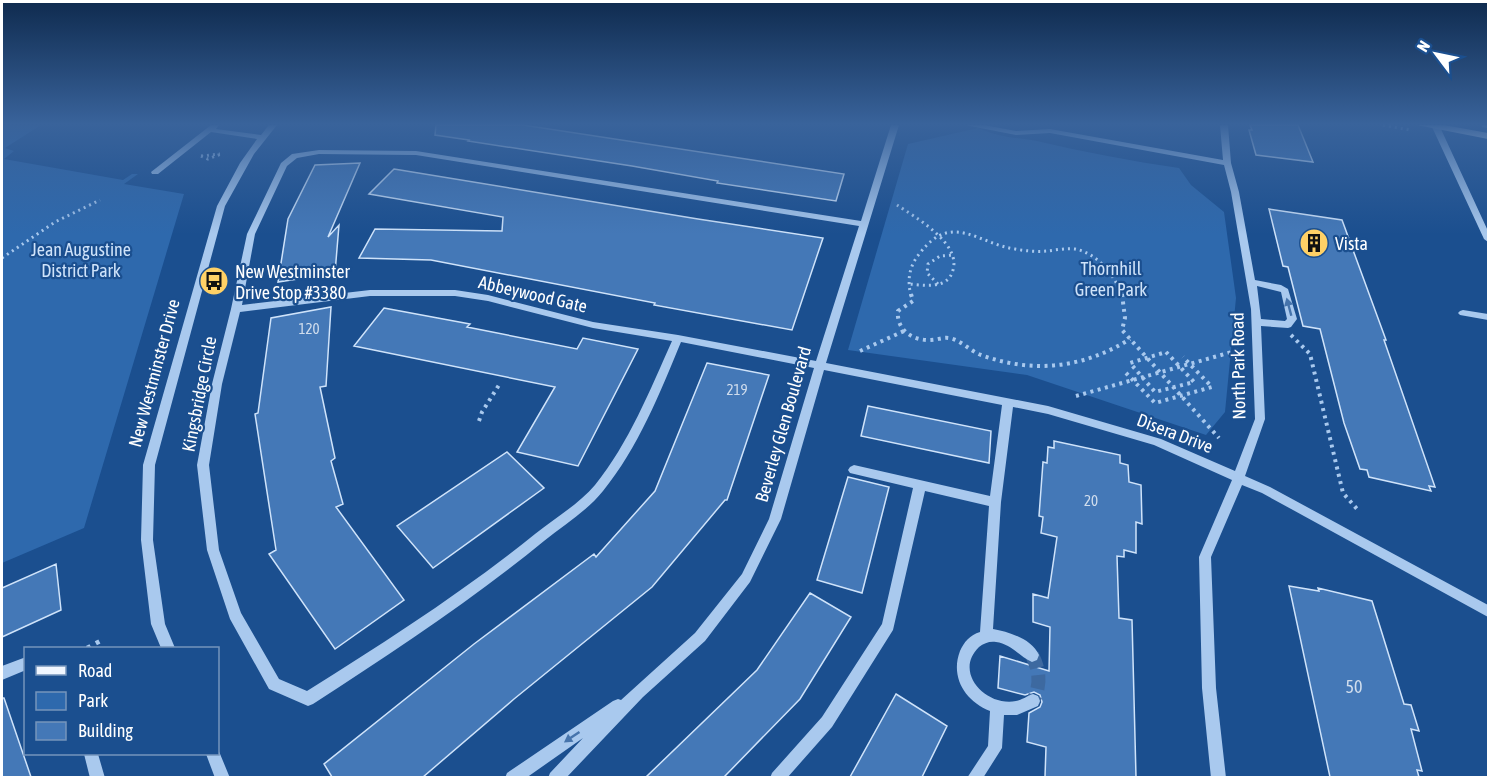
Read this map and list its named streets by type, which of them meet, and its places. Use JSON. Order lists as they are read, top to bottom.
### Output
{
  "streets": {
    "street": [
      "Abbeywood Gate",
      "North Park Road",
      "New Westminster Drive",
      "Kingsbridge Circle",
      "Beverley Glen Boulevard",
      "Disera Drive"
    ]
  },
  "crossings": [
    ["Abbeywood Gate", "Kingsbridge Circle"],
    ["Abbeywood Gate", "Beverley Glen Boulevard"],
    ["Abbeywood Gate", "Disera Drive"],
    ["North Park Road", "Disera Drive"],
    ["Kingsbridge Circle", "Beverley Glen Boulevard"],
    ["Beverley Glen Boulevard", "Disera Drive"]
  ],
  "parks": ["Jean Augustine District Park", "Thornhill Green Park"],
  "places": {
    "building": ["Vista"],
    "bus stop": ["New Westminster Drive Stop #3380"]
  },
  "house_numbers": [
    "120",
    "219",
    "20",
    "50"
  ],
  "legend": ["Road", "Park", "Building"],
  "north": "top left"
}
